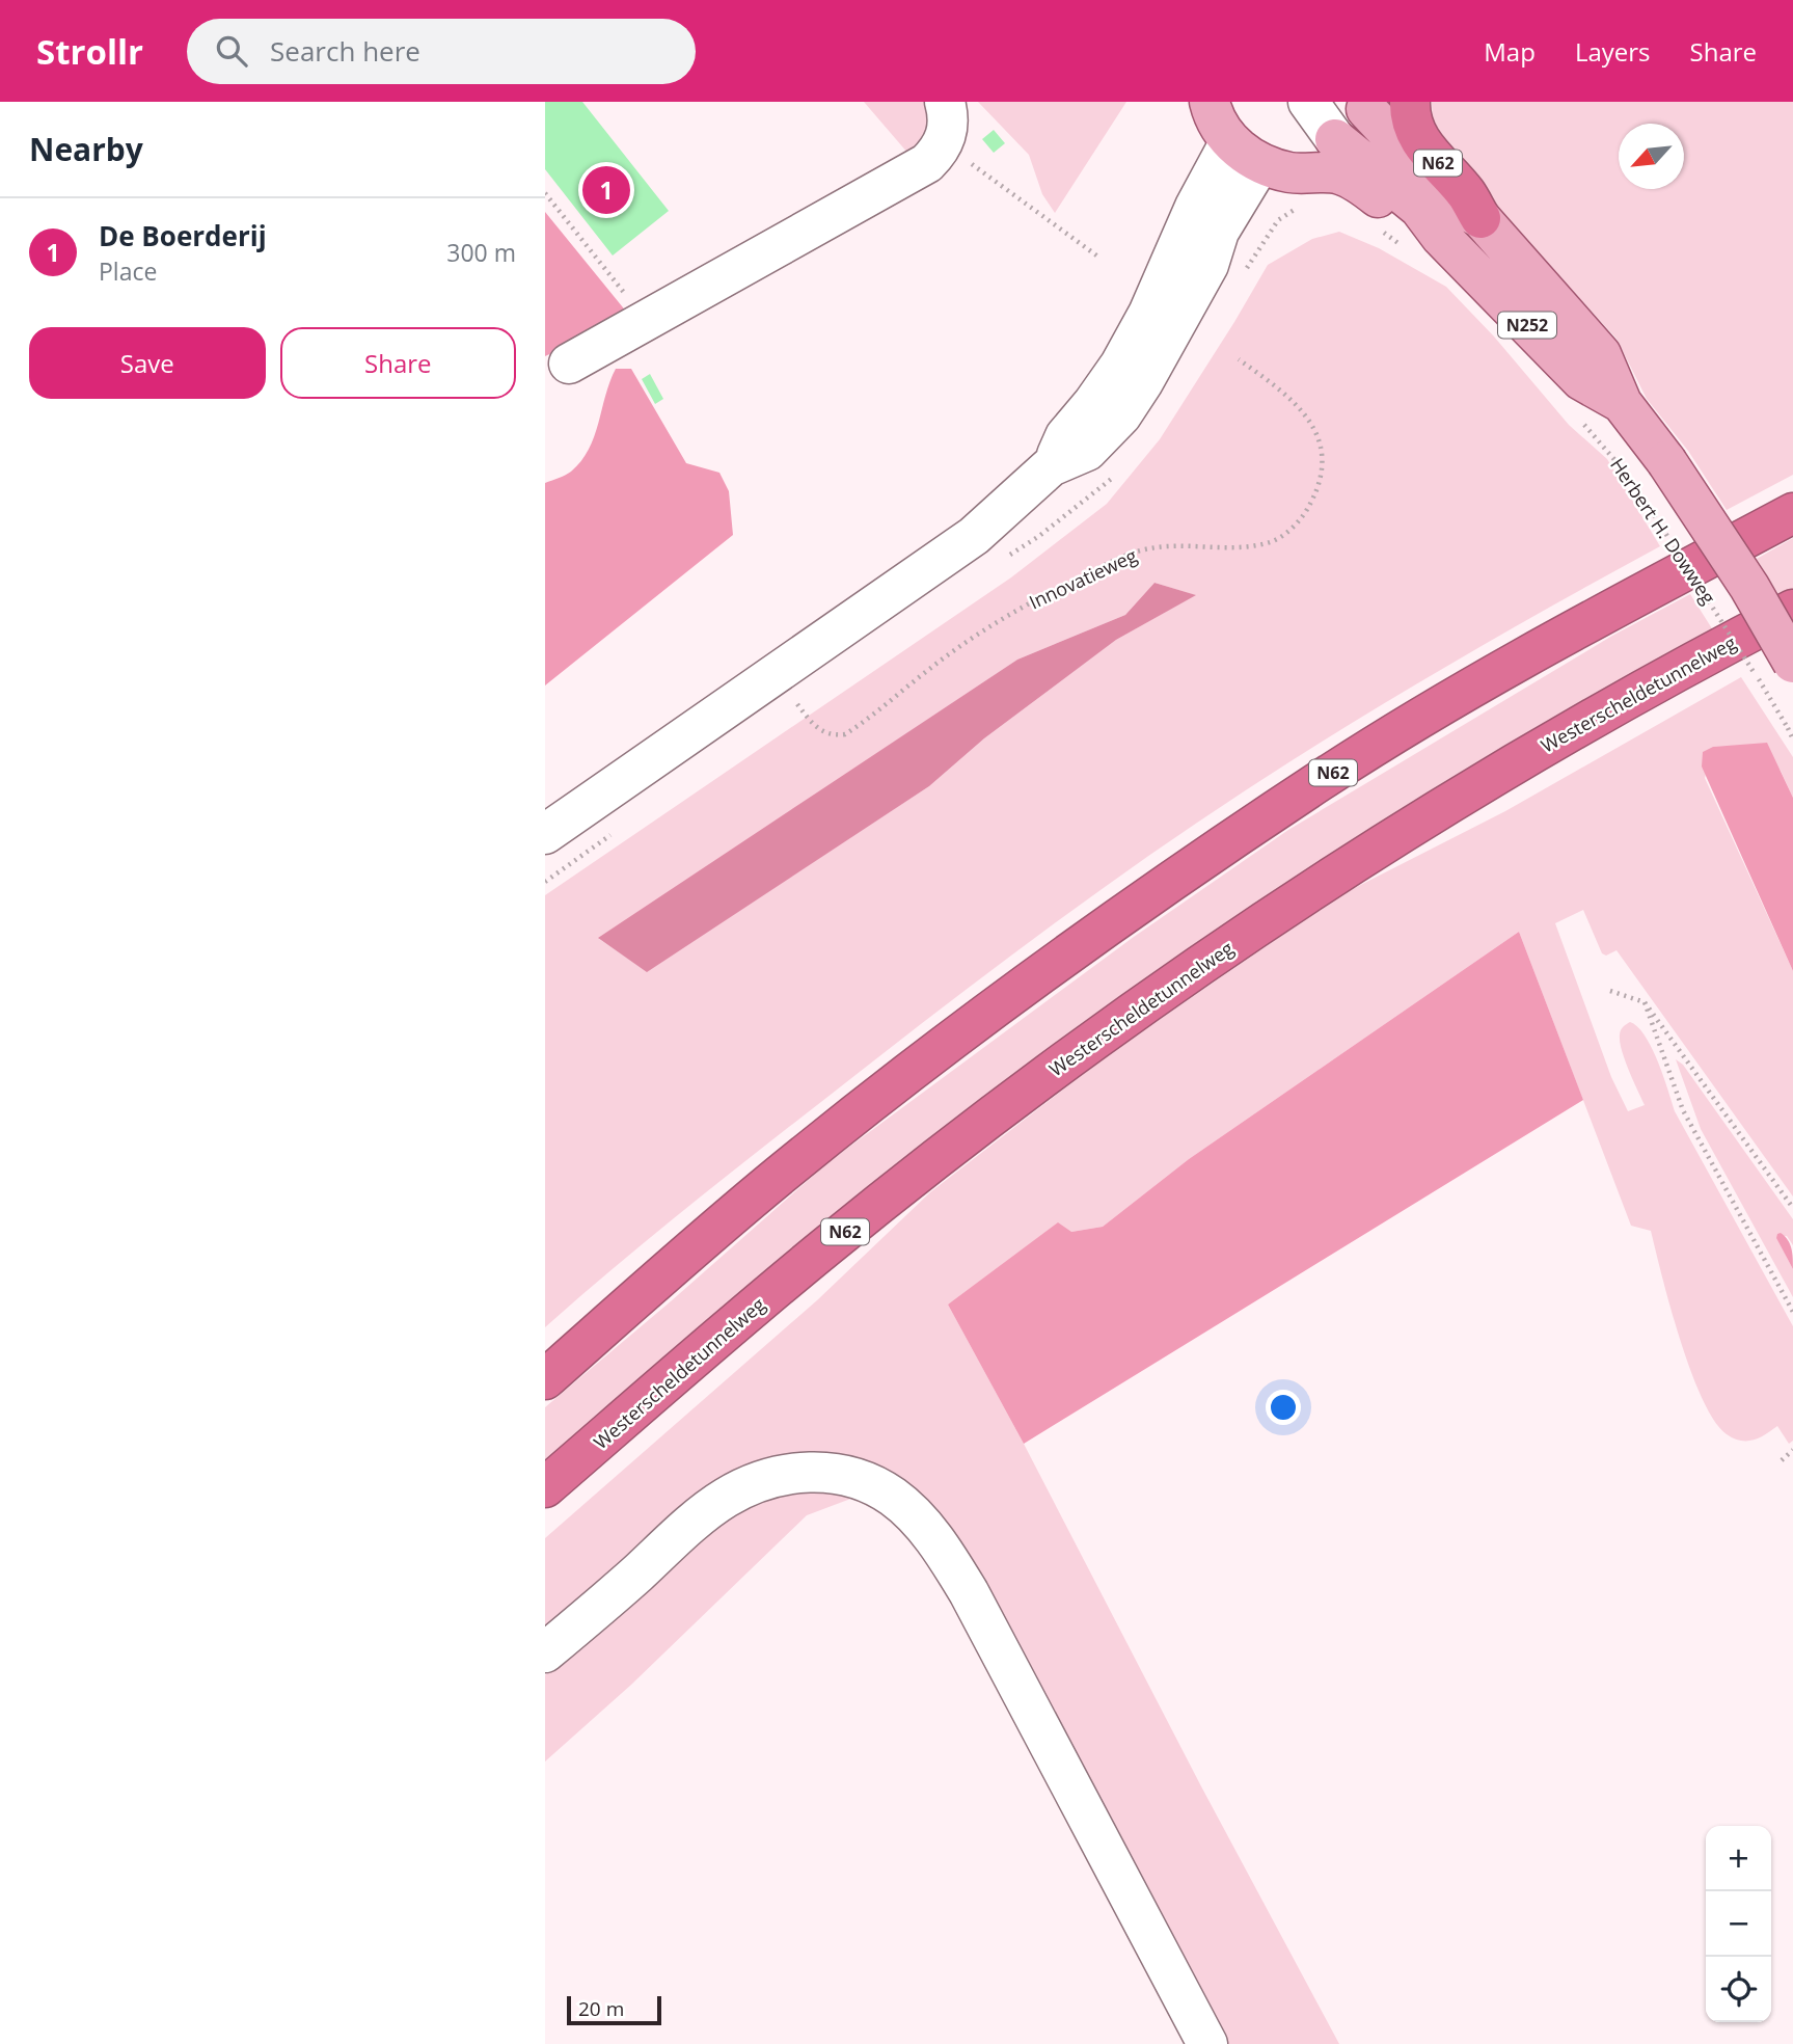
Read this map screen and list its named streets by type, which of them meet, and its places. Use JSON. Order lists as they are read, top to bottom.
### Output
{
  "streets": {
    "highway": ["N62", "Westerscheldetunnelweg"],
    "main road": ["N252"],
    "path": ["Herbert H. Dowweg", "Innovatieweg"]
  },
  "crossings": [
    ["N62", "N252"]
  ],
  "scale_bar": "20 m",
  "north": "bottom left",
  "page": {
    "header": "Strollr",
    "search": "Search here",
    "nav": ["Map", "Layers", "Share"],
    "heading": "Nearby",
    "pins": "1",
    "list": [
      {
        "mark": "1",
        "name": "De Boerderij",
        "note": "Place",
        "value": "300 m"
      }
    ],
    "buttons": ["Save", "Share"],
    "map_buttons": ["+", "−"],
    "scale": "20 m"
  }
}
